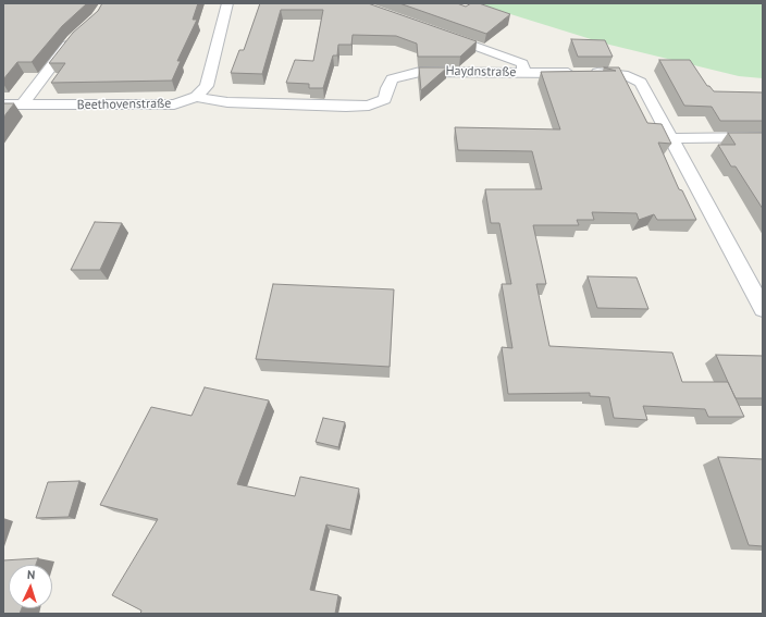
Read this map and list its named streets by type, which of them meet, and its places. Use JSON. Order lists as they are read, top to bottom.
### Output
{
  "streets": {
    "street": ["Haydnstraße", "Beethovenstraße"]
  },
  "crossings": [
    ["Haydnstraße", "Beethovenstraße"]
  ],
  "north": "top"
}
